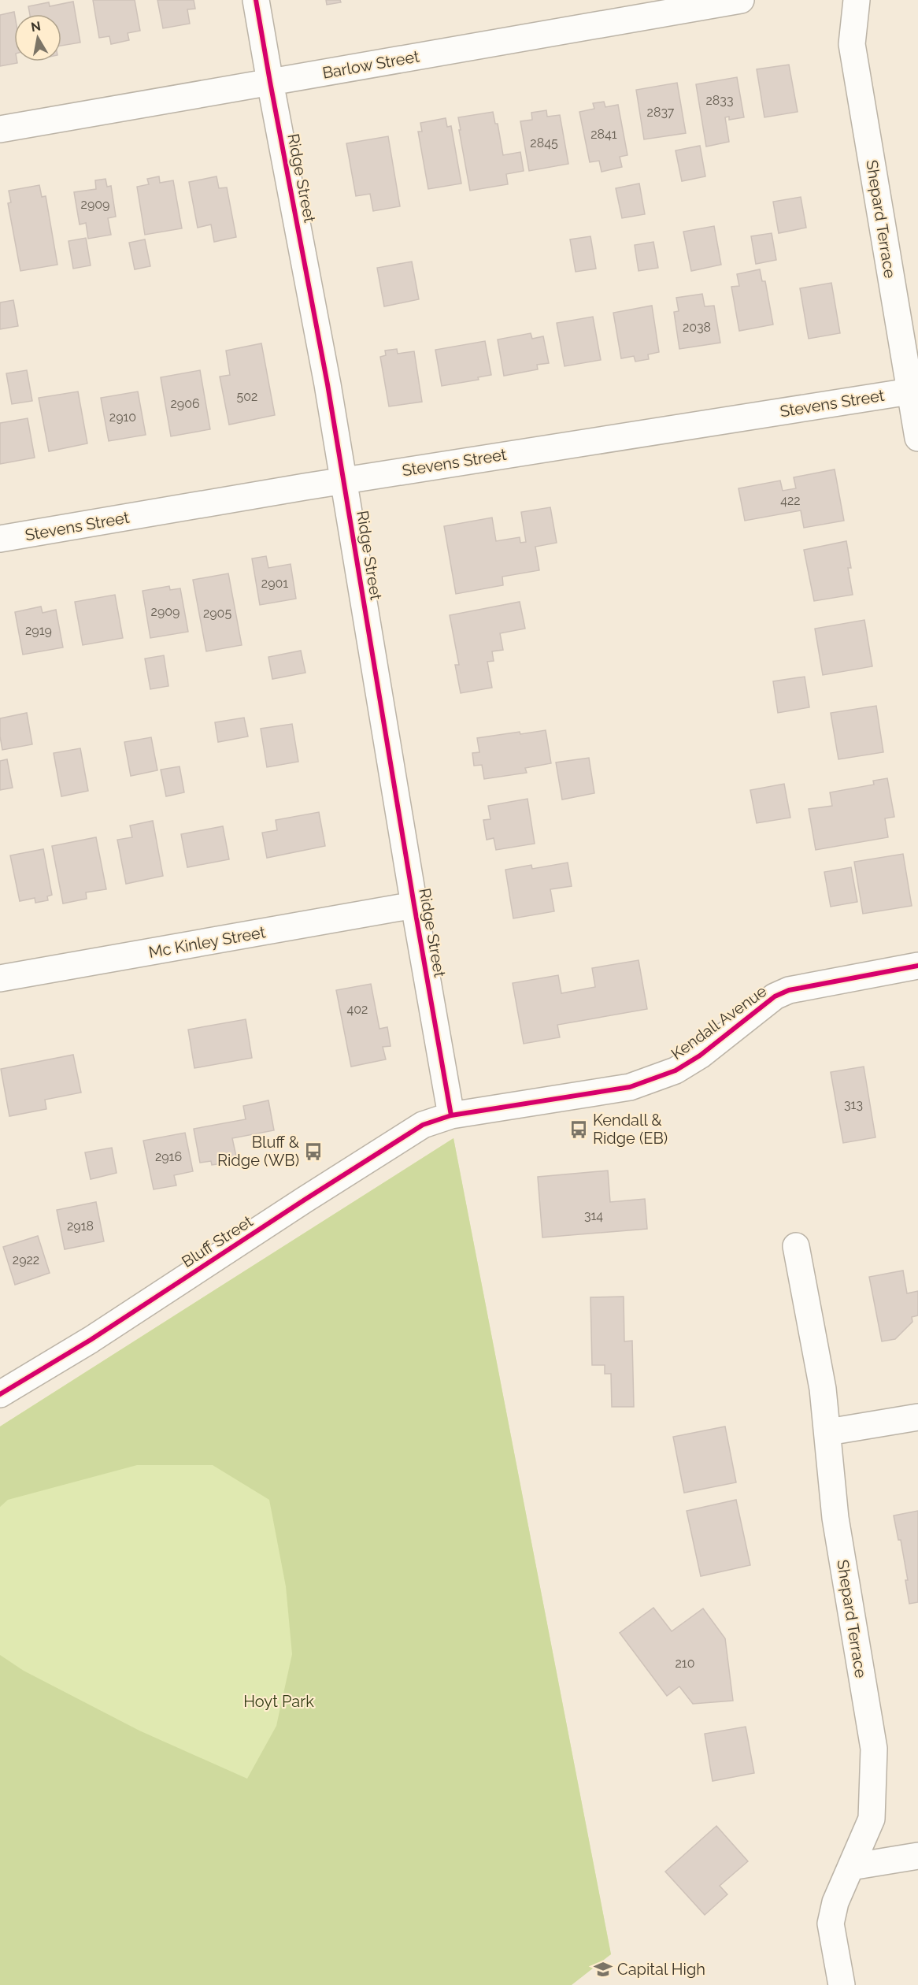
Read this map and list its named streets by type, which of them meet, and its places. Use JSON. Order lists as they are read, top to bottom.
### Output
{
  "streets": {
    "street": [
      "Barlow Street",
      "Ridge Street",
      "Shepard Terrace",
      "Stevens Street",
      "Mc Kinley Street",
      "Kendall Avenue",
      "Bluff Street"
    ]
  },
  "crossings": [
    ["Barlow Street", "Ridge Street"],
    ["Ridge Street", "Stevens Street"],
    ["Ridge Street", "Mc Kinley Street"],
    ["Ridge Street", "Kendall Avenue"],
    ["Ridge Street", "Bluff Street"],
    ["Shepard Terrace", "Stevens Street"],
    ["Kendall Avenue", "Bluff Street"]
  ],
  "parks": ["Hoyt Park"],
  "places": {
    "bus stop": ["Kendall & Ridge (EB)", "Bluff & Ridge (WB)"],
    "school or university": ["Capital High"]
  },
  "house_numbers": [
    "2833",
    "2837",
    "2841",
    "2845",
    "2909",
    "2038",
    "502",
    "2906",
    "2910",
    "422",
    "2901",
    "2909",
    "2905",
    "2919",
    "402",
    "313",
    "2916",
    "314",
    "2918",
    "2922",
    "210"
  ],
  "north": "top"
}
